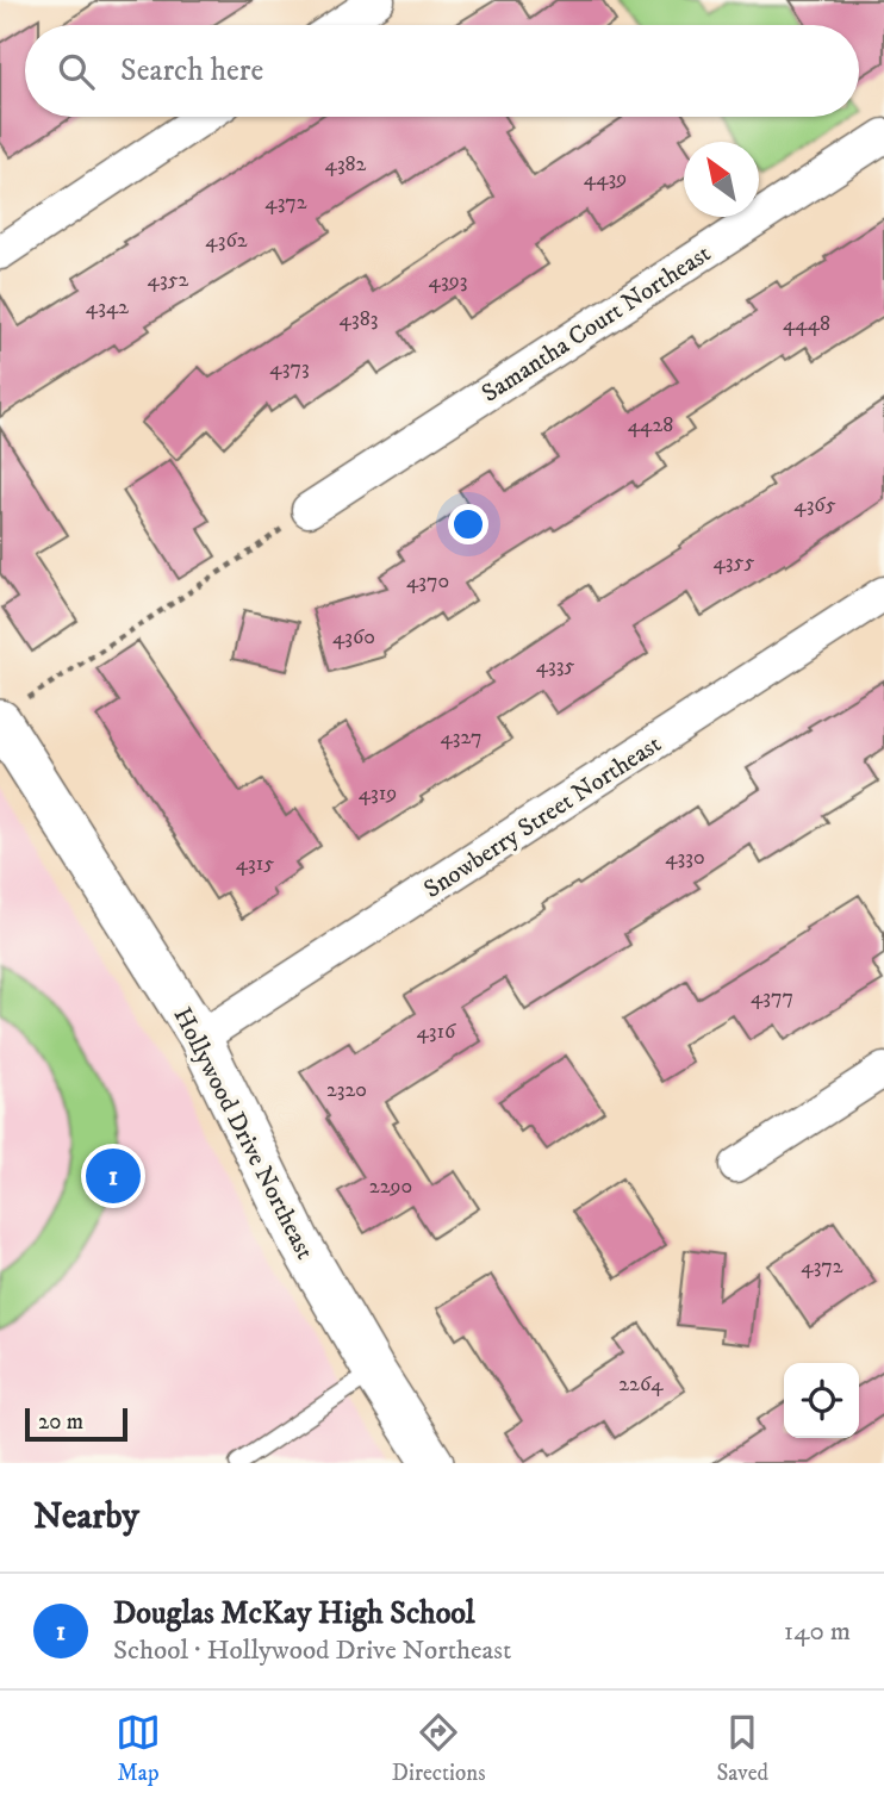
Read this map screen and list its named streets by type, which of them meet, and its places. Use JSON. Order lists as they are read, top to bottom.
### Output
{
  "streets": {
    "street": ["Samantha Court Northeast", "Snowberry Street Northeast", "Hollywood Drive Northeast"]
  },
  "crossings": [
    ["Snowberry Street Northeast", "Hollywood Drive Northeast"]
  ],
  "house_numbers": [
    "4382",
    "4439",
    "4372",
    "4362",
    "4352",
    "4393",
    "4342",
    "4383",
    "4448",
    "4373",
    "4428",
    "4365",
    "4355",
    "4370",
    "4360",
    "4335",
    "4327",
    "4319",
    "4330",
    "4315",
    "4377",
    "4316",
    "2320",
    "2290",
    "4372",
    "2264"
  ],
  "scale_bar": "20 m",
  "north": "top left",
  "page": {
    "search": "Search here",
    "pins": "1",
    "scale": "20 m",
    "heading": "Nearby",
    "list": [
      {
        "mark": "1",
        "name": "Douglas McKay High School",
        "note": "School · Hollywood Drive Northeast",
        "value": "140 m"
      }
    ],
    "nav": ["Map", "Directions", "Saved"]
  }
}
